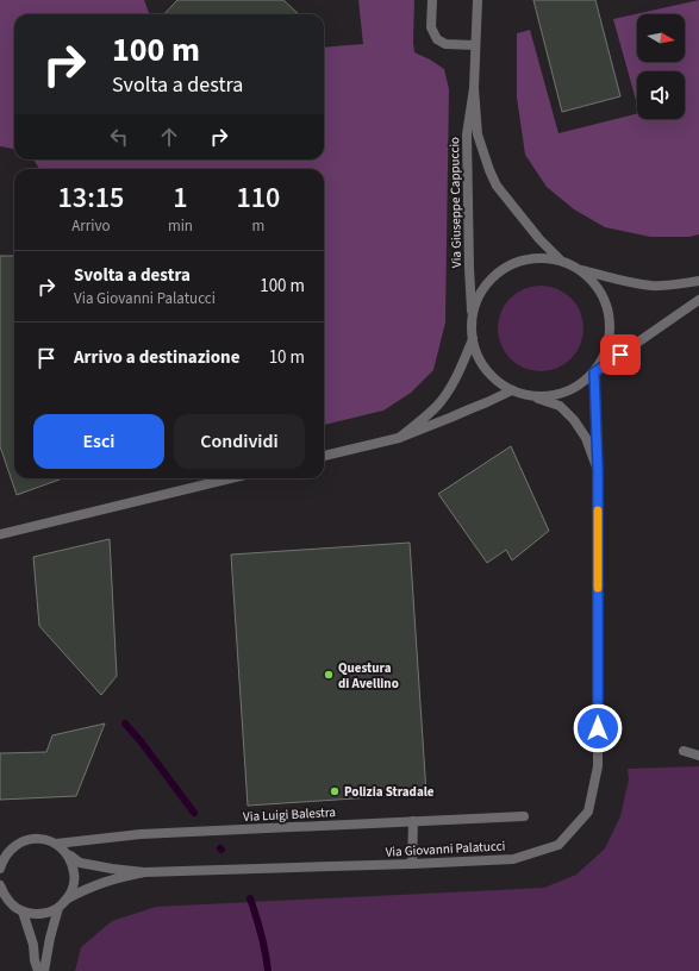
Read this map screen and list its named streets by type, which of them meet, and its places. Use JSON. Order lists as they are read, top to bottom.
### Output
{
  "streets": {
    "street": ["Via Giuseppe Cappuccio", "Via Luigi Balestra", "Via Giovanni Palatucci"]
  },
  "crossings": [
    ["Via Giuseppe Cappuccio", "Via Giovanni Palatucci"],
    ["Via Luigi Balestra", "Via Giovanni Palatucci"]
  ],
  "places": ["Questura di Avellino", "Polizia Stradale"],
  "north": "right",
  "page": {
    "turn": ["100 m", "Svolta a destra"],
    "eta": [
      "13:15",
      "Arrivo",
      "1",
      "min",
      "110",
      "m"
    ],
    "list": [
      {
        "name": "Svolta a destra",
        "note": "Via Giovanni Palatucci",
        "value": "100 m"
      },
      {
        "name": "Arrivo a destinazione",
        "value": "10 m"
      }
    ],
    "buttons": ["Esci", "Condividi"]
  }
}
